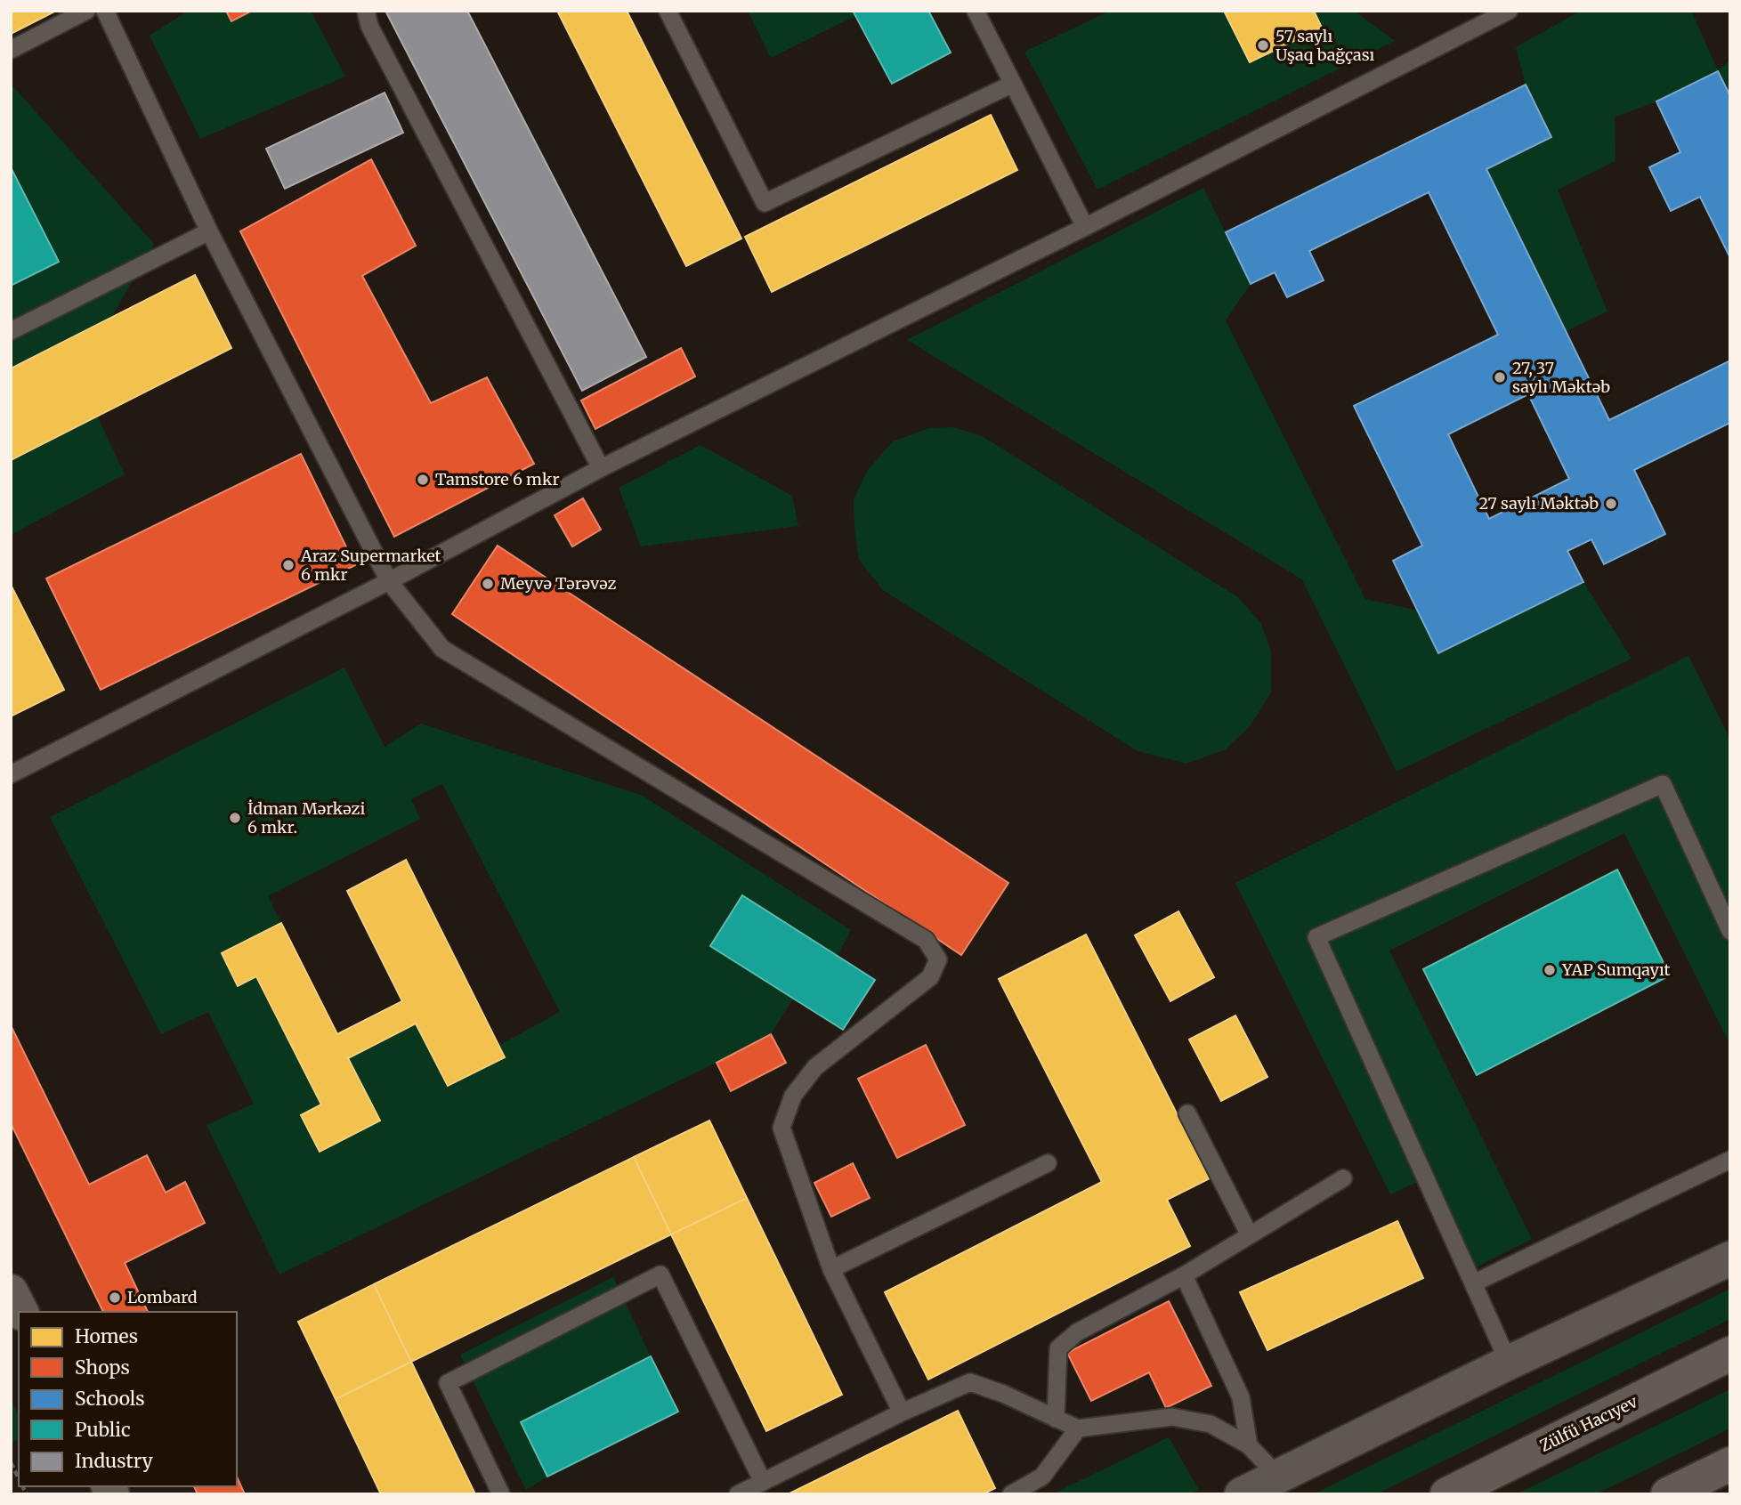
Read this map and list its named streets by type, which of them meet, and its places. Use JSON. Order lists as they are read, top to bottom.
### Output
{
  "streets": {
    "main road": ["Zülfü Hacıyev"]
  },
  "places": [
    "57 saylı Uşaq bağçası",
    "27, 37 saylı Məktəb",
    "Tamstore 6 mkr",
    "27 saylı Məktəb",
    "Araz Supermarket 6 mkr",
    "Meyvə Tərəvəz",
    "İdman Mәrkәzi 6 mkr.",
    "YAP Sumqayıt",
    "Lombard"
  ],
  "legend": [
    "Homes",
    "Shops",
    "Schools",
    "Public",
    "Industry"
  ]
}
